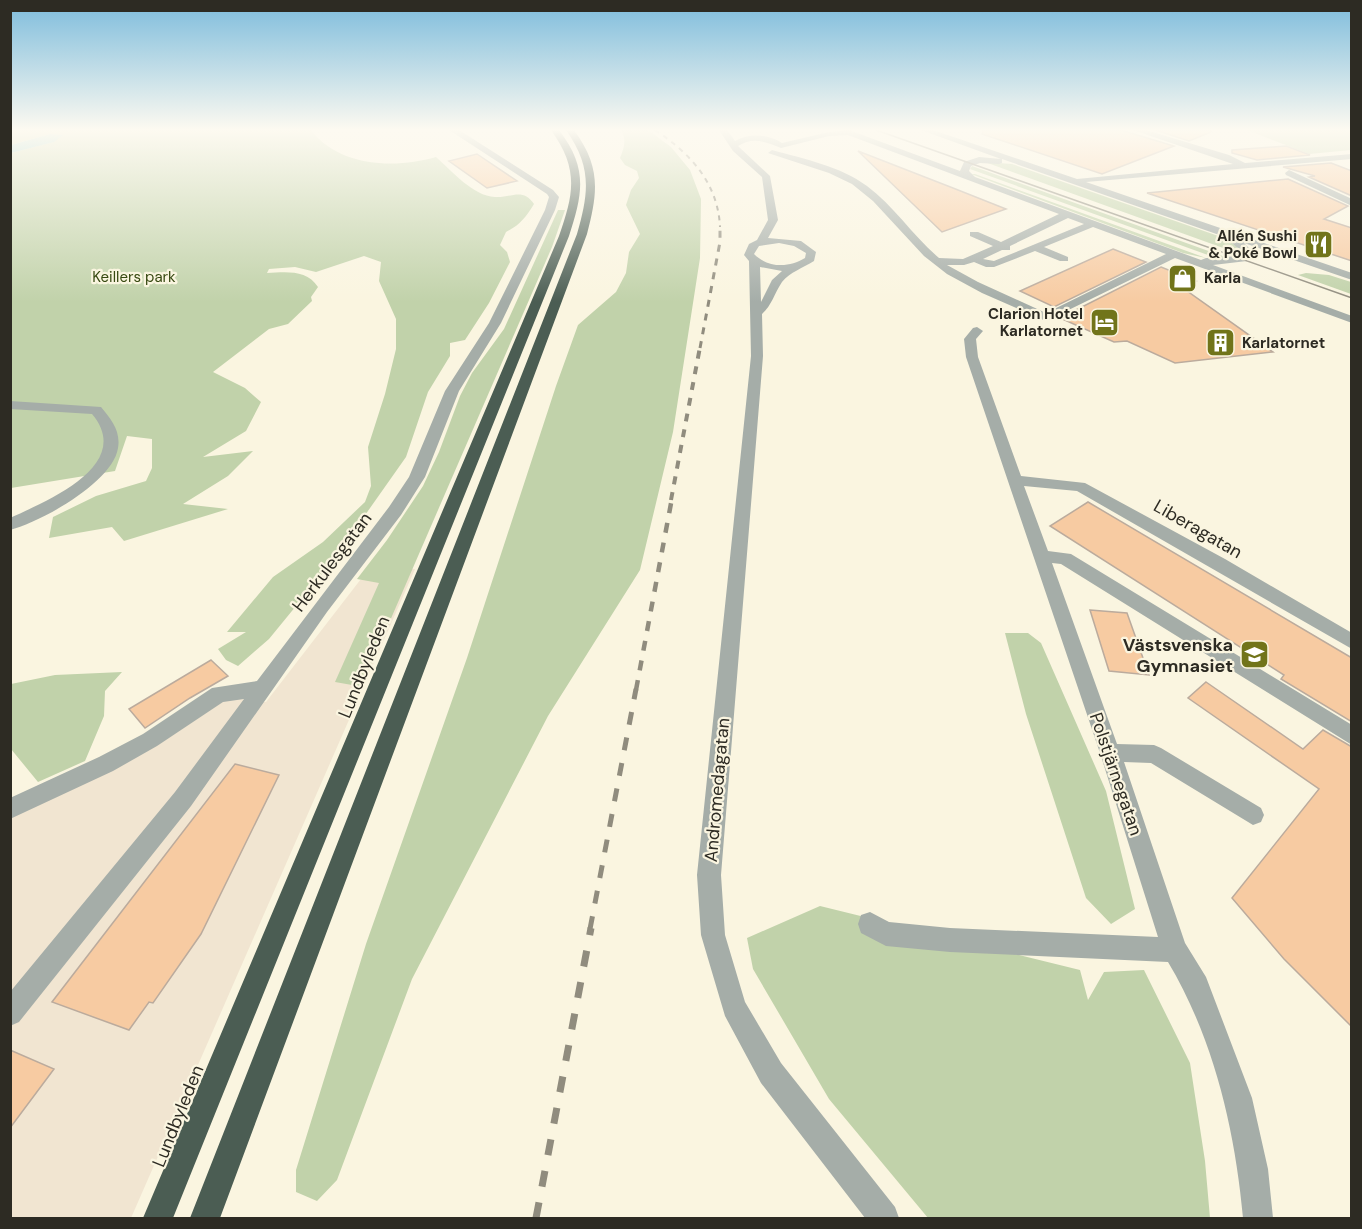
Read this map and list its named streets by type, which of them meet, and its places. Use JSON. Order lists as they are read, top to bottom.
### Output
{
  "streets": {
    "highway": ["Lundbyleden"],
    "street": [
      "Liberagatan",
      "Herkulesgatan",
      "Polstjärnegatan",
      "Andromedagatan"
    ]
  },
  "crossings": [
    ["Liberagatan", "Polstjärnegatan"]
  ],
  "parks": ["Keillers park"],
  "places": {
    "restaurant": ["Allén Sushi & Poké Bowl"],
    "shop": ["Karla"],
    "hotel": ["Clarion Hotel Karlatornet"],
    "building": ["Karlatornet"],
    "school or university": ["Västsvenska Gymnasiet"]
  }
}
